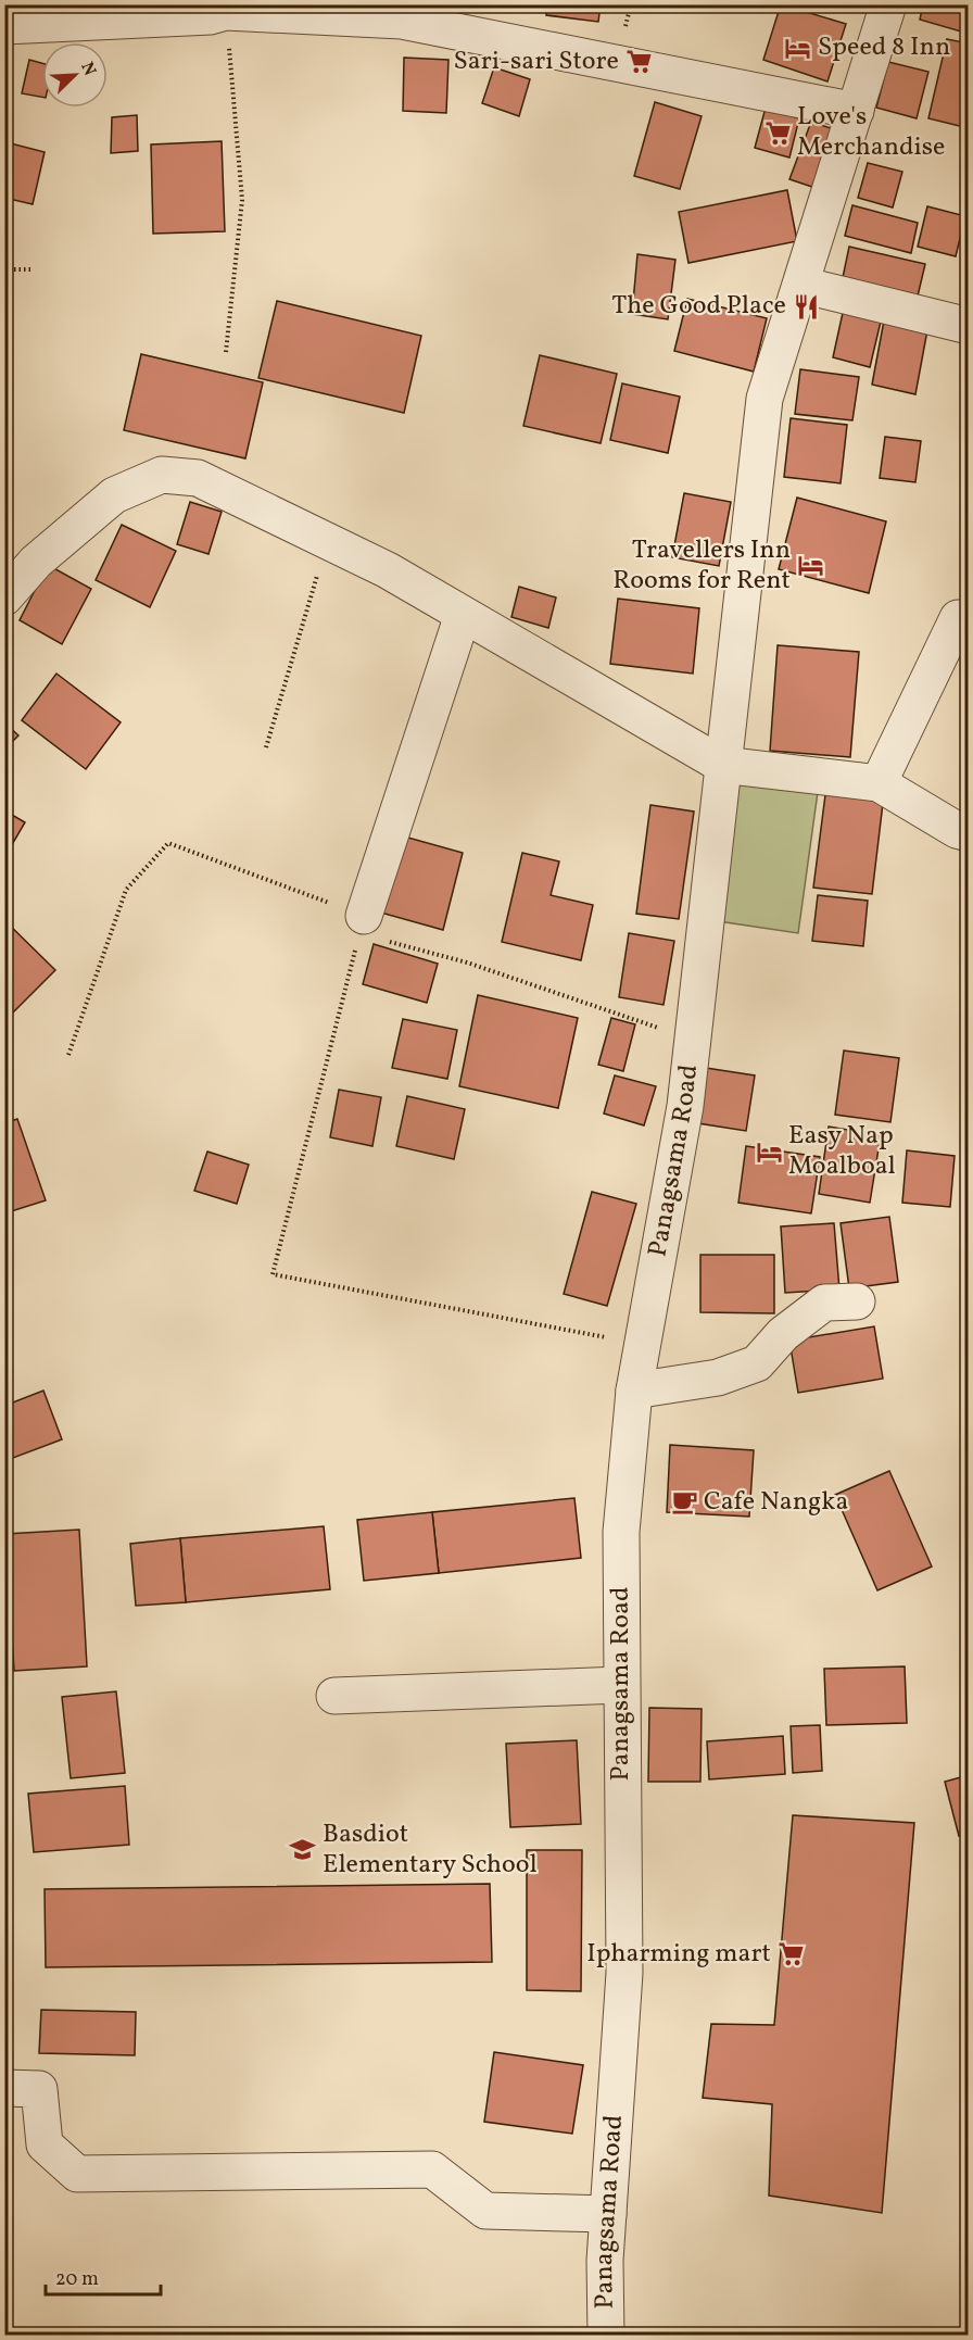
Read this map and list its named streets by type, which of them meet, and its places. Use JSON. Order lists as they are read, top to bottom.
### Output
{
  "streets": {
    "street": ["Panagsama Road"]
  },
  "places": {
    "hotel": ["Speed 8 Inn", "Travellers Inn Rooms for Rent", "Easy Nap Moalboal"],
    "supermarket": ["Sari-sari Store", "Love's Merchandise", "Ipharming mart"],
    "restaurant": ["The Good Place"],
    "cafe": ["Cafe Nangka"],
    "school or university": ["Basdiot Elementary School"]
  },
  "scale_bar": "20 m",
  "north": "top right"
}
